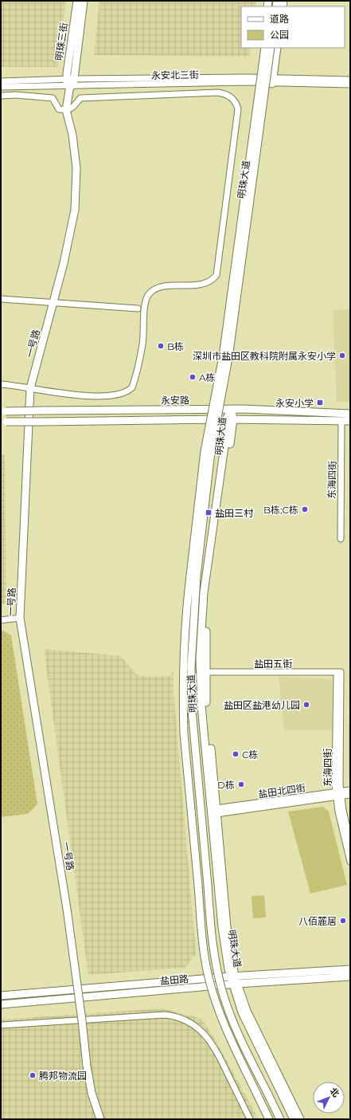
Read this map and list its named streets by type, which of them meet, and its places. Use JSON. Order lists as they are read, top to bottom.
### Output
{
  "streets": {
    "street": [
      "明珠三街",
      "永安北三街",
      "明珠大道",
      "一号路",
      "永安路",
      "东海四街",
      "盐田五街",
      "盐田北四街",
      "盐田路"
    ]
  },
  "crossings": [
    ["明珠三街", "永安北三街"],
    ["明珠三街", "一号路"],
    ["永安北三街", "一号路"],
    ["明珠大道", "永安路"],
    ["明珠大道", "盐田五街"],
    ["明珠大道", "盐田北四街"],
    ["明珠大道", "盐田路"],
    ["永安路", "东海四街"],
    ["东海四街", "盐田五街"],
    ["东海四街", "盐田北四街"]
  ],
  "places": {
    "other": [
      "B栋",
      "深圳市盐田区教科院附属永安小学",
      "A栋",
      "B栋;C栋",
      "盐田区盐港幼儿园",
      "C栋",
      "D栋",
      "八佰麓居",
      "腾邦物流园"
    ],
    "transit": ["永安小学", "盐田三村"]
  },
  "legend": ["道路", "公园"],
  "north": "top right"
}
